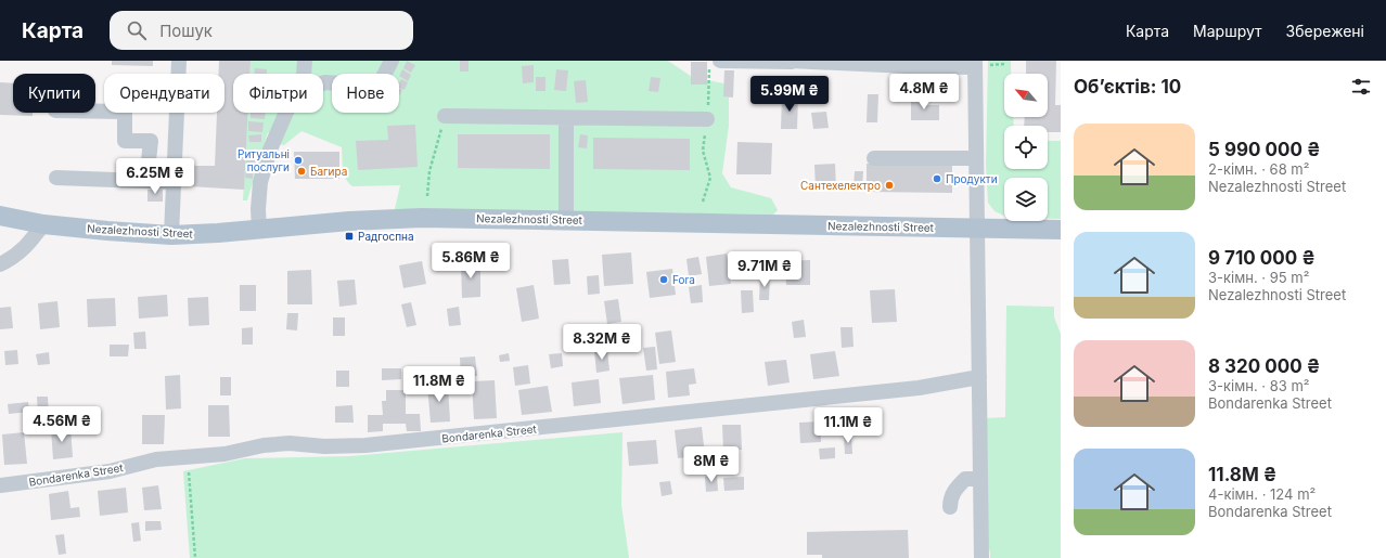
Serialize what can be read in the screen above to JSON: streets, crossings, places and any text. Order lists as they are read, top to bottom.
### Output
{
  "streets": {
    "main road": ["Nezalezhnosti Street"],
    "street": ["Bondarenka Street"]
  },
  "places": {
    "other": [
      "Ритуальні послуги",
      "Багира",
      "Продукти",
      "Сантехелектро",
      "Fora"
    ],
    "transit": ["Радгоспна"]
  },
  "north": "top left",
  "page": {
    "header": "Карта",
    "search": "Пошук",
    "nav": ["Карта", "Маршрут", "Збережені"],
    "heading": "Об’єктів: 10",
    "price": [
      "4.8M ₴",
      "5.99M ₴",
      "6.25M ₴",
      "5.86M ₴",
      "9.71M ₴",
      "8.32M ₴",
      "11.8M ₴",
      "4.56M ₴",
      "11.1M ₴",
      "8M ₴"
    ],
    "chip": [
      "Купити",
      "Орендувати",
      "Фільтри",
      "Нове"
    ],
    "list": [
      {
        "name": "5 990 000 ₴",
        "note": "2-кімн. · 68 m² · Nezalezhnosti Street"
      },
      {
        "name": "9 710 000 ₴",
        "note": "3-кімн. · 95 m² · Nezalezhnosti Street"
      },
      {
        "name": "8 320 000 ₴",
        "note": "3-кімн. · 83 m² · Bondarenka Street"
      },
      {
        "name": "11.8M ₴",
        "note": "4-кімн. · 124 m² · Bondarenka Street"
      }
    ]
  }
}
